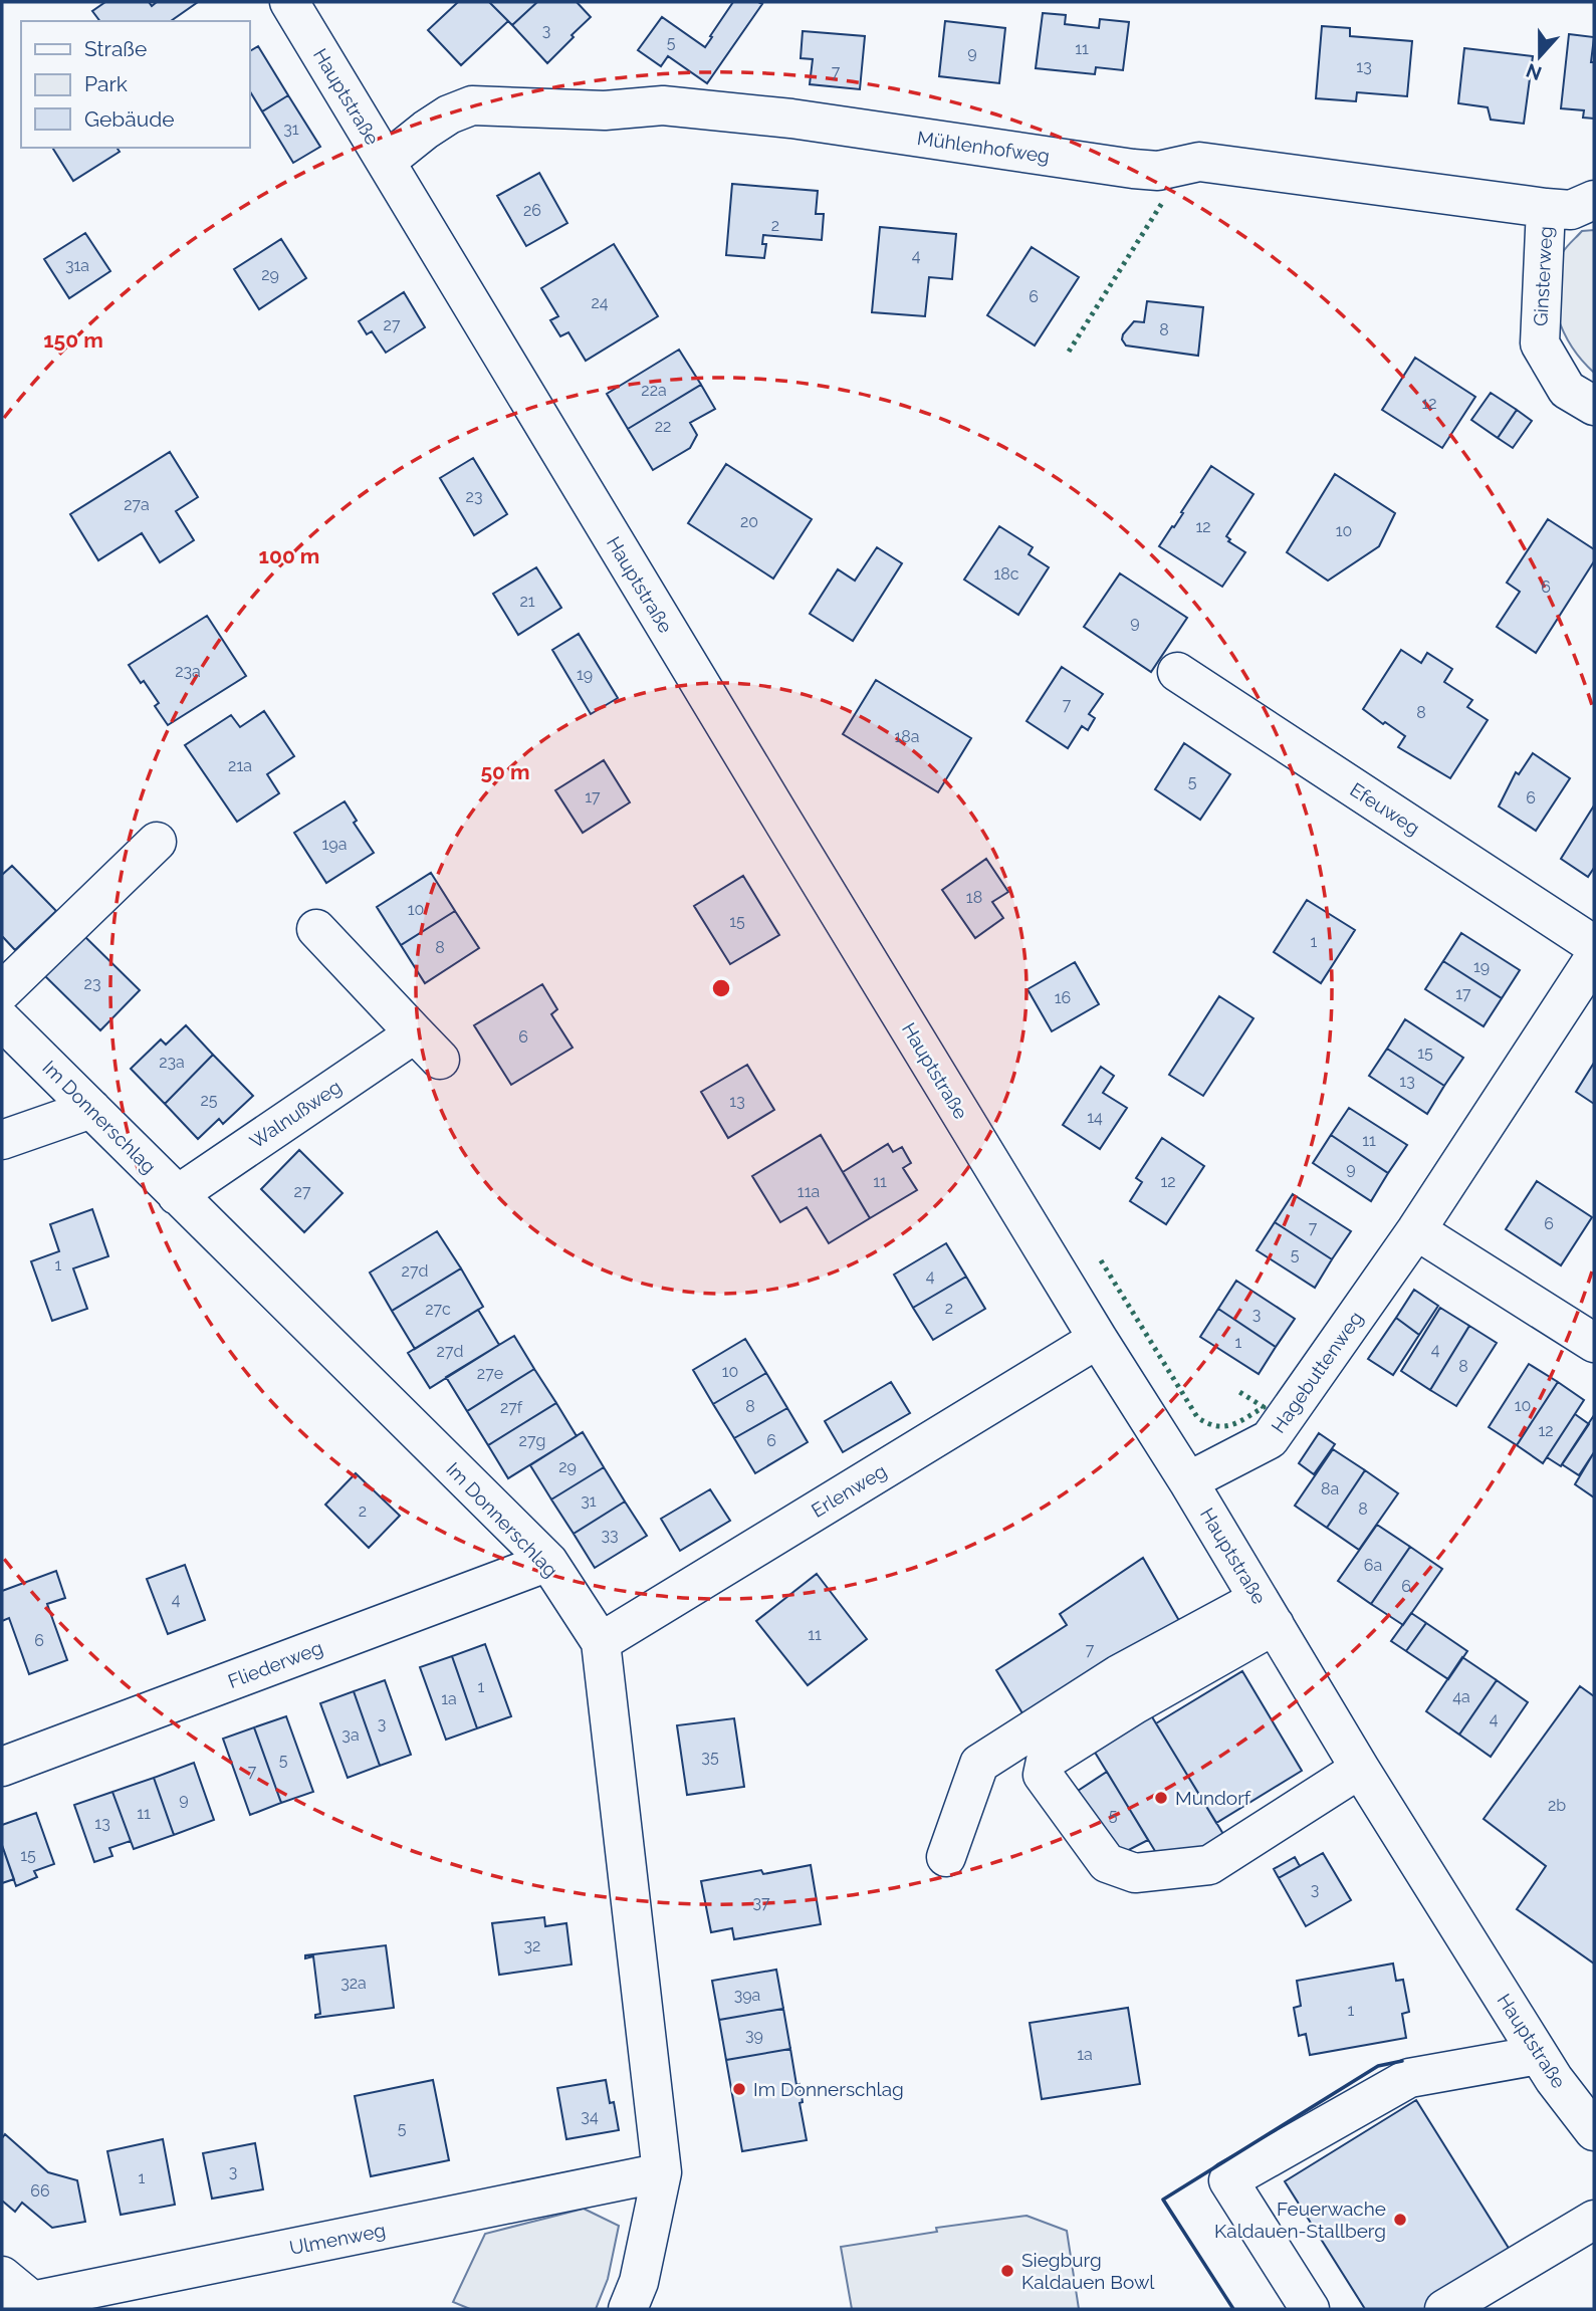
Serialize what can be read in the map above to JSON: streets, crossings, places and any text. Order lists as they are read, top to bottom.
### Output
{
  "streets": {
    "street": [
      "Hauptstraße",
      "Mühlenhofweg",
      "Ginsterweg",
      "Efeuweg",
      "Walnußweg",
      "Im Donnerschlag",
      "Hagebuttenweg",
      "Erlenweg",
      "Fliederweg",
      "Ulmenweg"
    ]
  },
  "crossings": [
    ["Hauptstraße", "Mühlenhofweg"],
    ["Hauptstraße", "Hagebuttenweg"],
    ["Hauptstraße", "Erlenweg"],
    ["Mühlenhofweg", "Ginsterweg"],
    ["Walnußweg", "Im Donnerschlag"],
    ["Im Donnerschlag", "Erlenweg"],
    ["Im Donnerschlag", "Fliederweg"],
    ["Im Donnerschlag", "Ulmenweg"]
  ],
  "places": [
    "Mundorf",
    "Im Donnerschlag",
    "Feuerwache Kaldauen-Stallberg",
    "Siegburg Kaldauen Bowl"
  ],
  "house_numbers": [
    "3",
    "5",
    "11",
    "9",
    "13",
    "7",
    "31",
    "26",
    "2",
    "4",
    "31a",
    "29",
    "6",
    "24",
    "27",
    "8",
    "22a",
    "12",
    "22",
    "23",
    "27a",
    "20",
    "12",
    "10",
    "18c",
    "6",
    "21",
    "9",
    "23a",
    "19",
    "7",
    "8",
    "18a",
    "21a",
    "5",
    "17",
    "6",
    "19a",
    "18",
    "10",
    "15",
    "1",
    "8",
    "19",
    "23",
    "17",
    "16",
    "6",
    "15",
    "23a",
    "13",
    "25",
    "13",
    "14",
    "11",
    "9",
    "11",
    "12",
    "27",
    "11a",
    "6",
    "7",
    "5",
    "1",
    "27d",
    "4",
    "2",
    "27c",
    "3",
    "1",
    "4",
    "27d",
    "8",
    "10",
    "27e",
    "10",
    "8",
    "27f",
    "12",
    "27g",
    "6",
    "29",
    "8a",
    "31",
    "8",
    "2",
    "33",
    "6a",
    "6",
    "4",
    "11",
    "6",
    "7",
    "1",
    "4a",
    "1a",
    "4",
    "3",
    "3a",
    "35",
    "5",
    "7",
    "9",
    "2b",
    "11",
    "5",
    "13",
    "15",
    "3",
    "37",
    "32",
    "32a",
    "39a",
    "1",
    "39",
    "1a",
    "34",
    "5",
    "3",
    "1",
    "66"
  ],
  "legend": ["Straße", "Park", "Gebäude"],
  "north": "bottom",
  "rings": ["150 m", "100 m", "50 m"]
}
